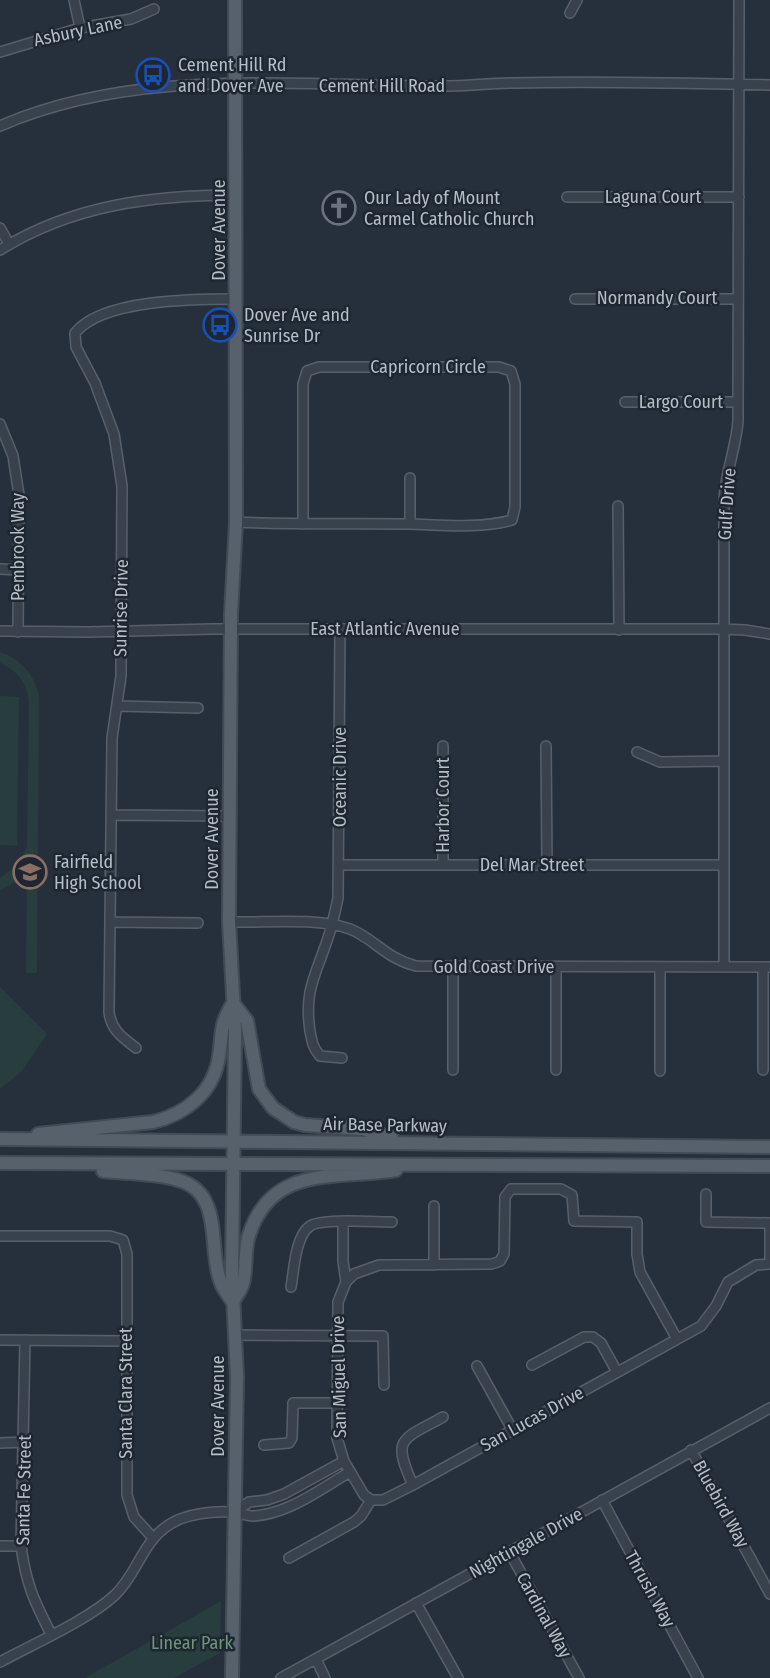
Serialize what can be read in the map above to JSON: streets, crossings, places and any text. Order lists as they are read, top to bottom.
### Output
{
  "streets": {
    "main road": ["Dover Avenue", "Air Base Parkway"],
    "street": [
      "Asbury Lane",
      "Cement Hill Road",
      "Laguna Court",
      "Normandy Court",
      "Capricorn Circle",
      "Largo Court",
      "Gulf Drive",
      "Pembrook Way",
      "Sunrise Drive",
      "East Atlantic Avenue",
      "Oceanic Drive",
      "Harbor Court",
      "Del Mar Street",
      "Gold Coast Drive",
      "San Miguel Drive",
      "Santa Clara Street",
      "San Lucas Drive",
      "Santa Fe Street",
      "Bluebird Way",
      "Nightingale Drive",
      "Thrush Way",
      "Cardinal Way"
    ]
  },
  "crossings": [
    ["Cement Hill Road", "Dover Avenue"],
    ["Cement Hill Road", "Gulf Drive"],
    ["Laguna Court", "Gulf Drive"],
    ["Dover Avenue", "Capricorn Circle"],
    ["Dover Avenue", "Sunrise Drive"],
    ["Dover Avenue", "East Atlantic Avenue"],
    ["Dover Avenue", "Gold Coast Drive"],
    ["Dover Avenue", "Air Base Parkway"],
    ["Normandy Court", "Gulf Drive"],
    ["Largo Court", "Gulf Drive"],
    ["Gulf Drive", "East Atlantic Avenue"],
    ["Gulf Drive", "Del Mar Street"],
    ["Gulf Drive", "Gold Coast Drive"],
    ["Pembrook Way", "East Atlantic Avenue"],
    ["Sunrise Drive", "East Atlantic Avenue"],
    ["East Atlantic Avenue", "Oceanic Drive"],
    ["Oceanic Drive", "Del Mar Street"],
    ["Oceanic Drive", "Gold Coast Drive"],
    ["Harbor Court", "Del Mar Street"],
    ["Bluebird Way", "Nightingale Drive"],
    ["Nightingale Drive", "Thrush Way"],
    ["Nightingale Drive", "Cardinal Way"]
  ],
  "parks": ["Linear Park"],
  "places": {
    "bus stop": ["Cement Hill Rd and Dover Ave", "Dover Ave and Sunrise Dr"],
    "church": ["Our Lady of Mount Carmel Catholic Church"],
    "school or university": ["Fairfield High School"]
  }
}
